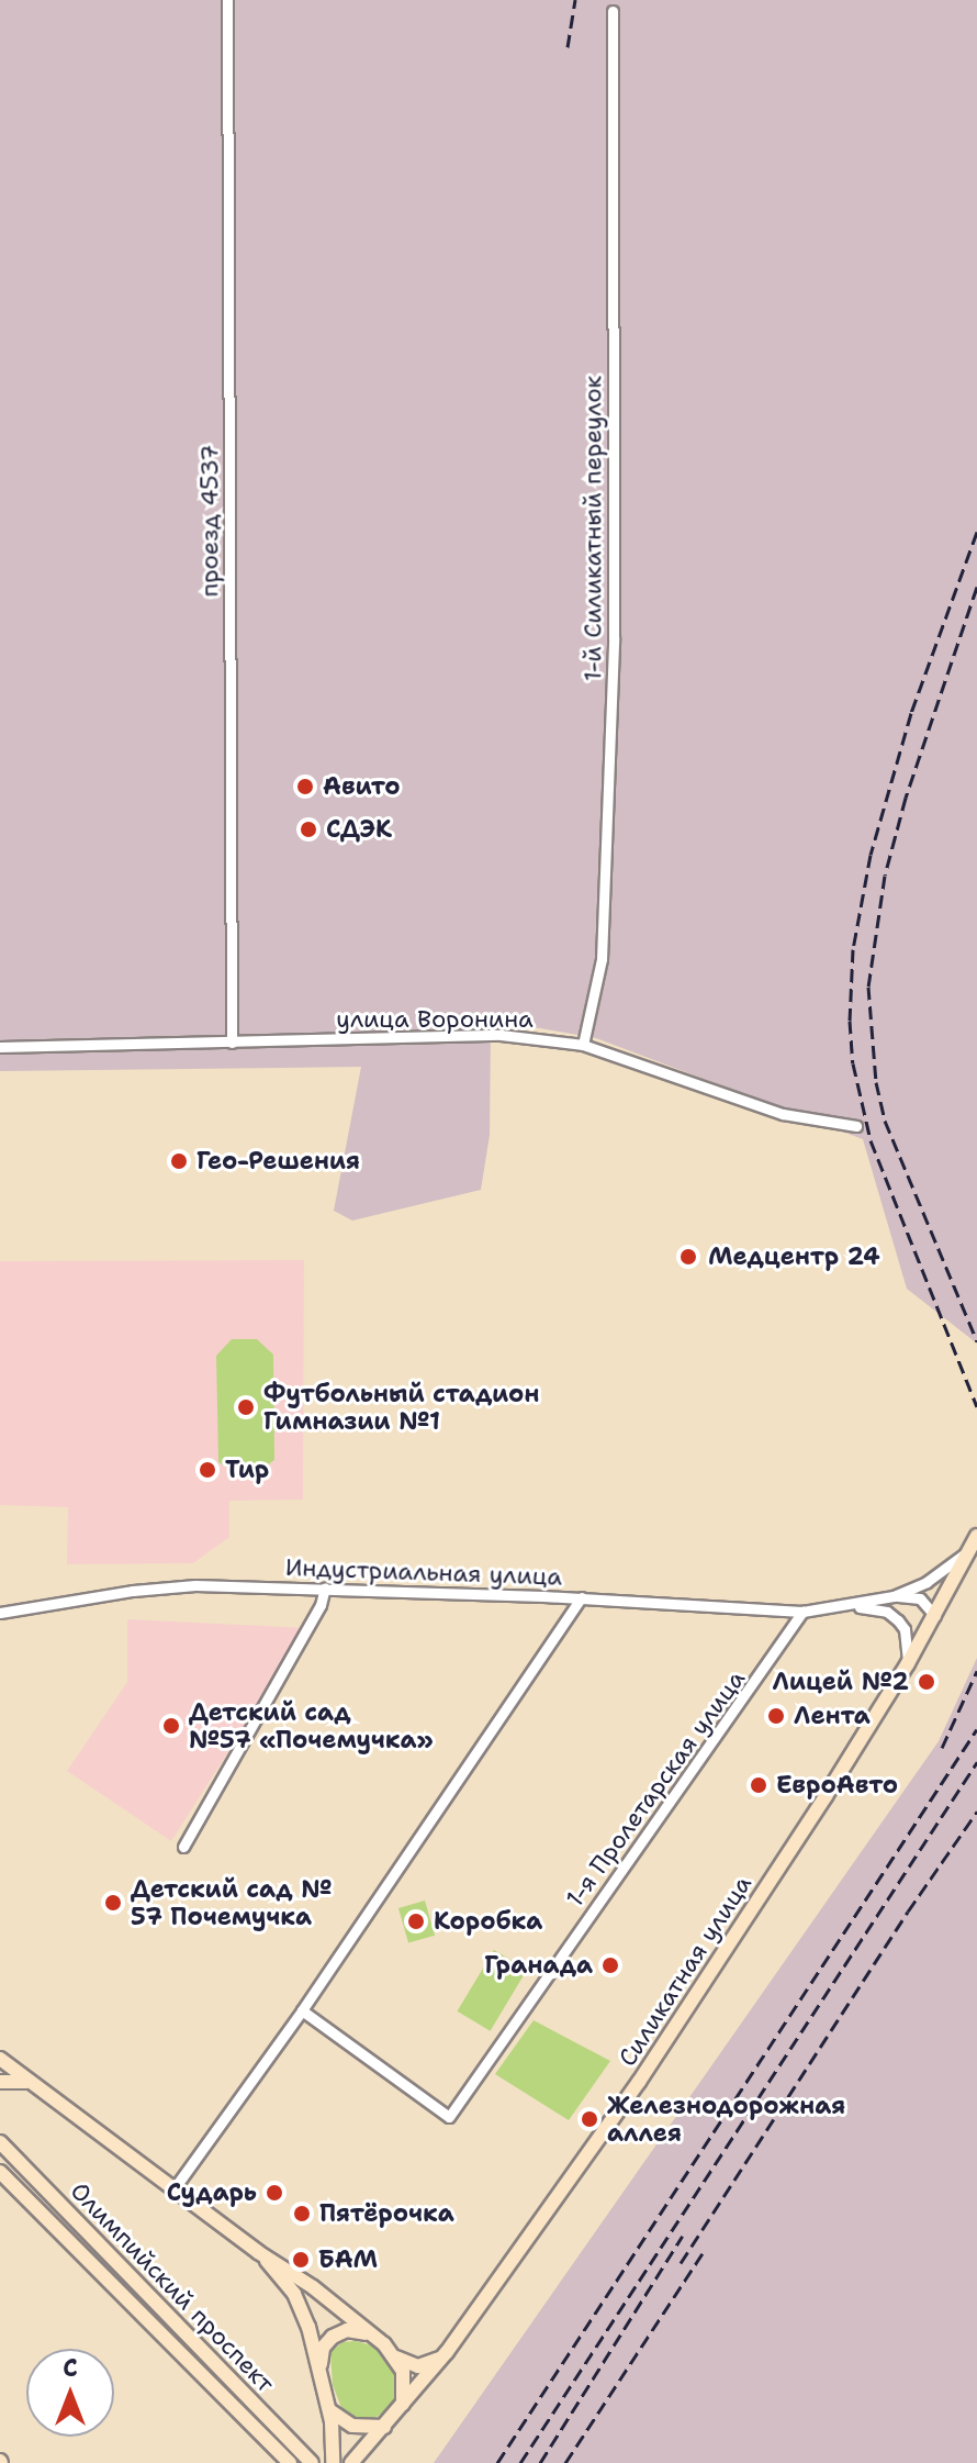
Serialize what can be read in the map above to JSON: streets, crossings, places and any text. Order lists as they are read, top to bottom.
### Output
{
  "streets": {
    "main road": ["Силикатная улица", "Олимпийский проспект"],
    "street": [
      "проезд 4537",
      "1-й Силикатный переулок",
      "улица Воронина",
      "Индустриальная улица",
      "1-я Пролетарская улица"
    ]
  },
  "crossings": [
    ["проезд 4537", "улица Воронина"],
    ["1-й Силикатный переулок", "улица Воронина"],
    ["Индустриальная улица", "1-я Пролетарская улица"],
    ["Индустриальная улица", "Силикатная улица"]
  ],
  "places": [
    "Авито",
    "СДЭК",
    "Гео-Решения",
    "Медцентр 24",
    "Футбольный стадион Гимназии №1",
    "Тир",
    "Лицей №2",
    "Лента",
    "Детский сад №57 «Почемучка»",
    "ЕвроАвто",
    "Детский сад № 57 Почемучка",
    "Коробка",
    "Гранада",
    "Железнодорожная аллея",
    "Сударь",
    "Пятёрочка",
    "БАМ"
  ],
  "north": "top"
}
